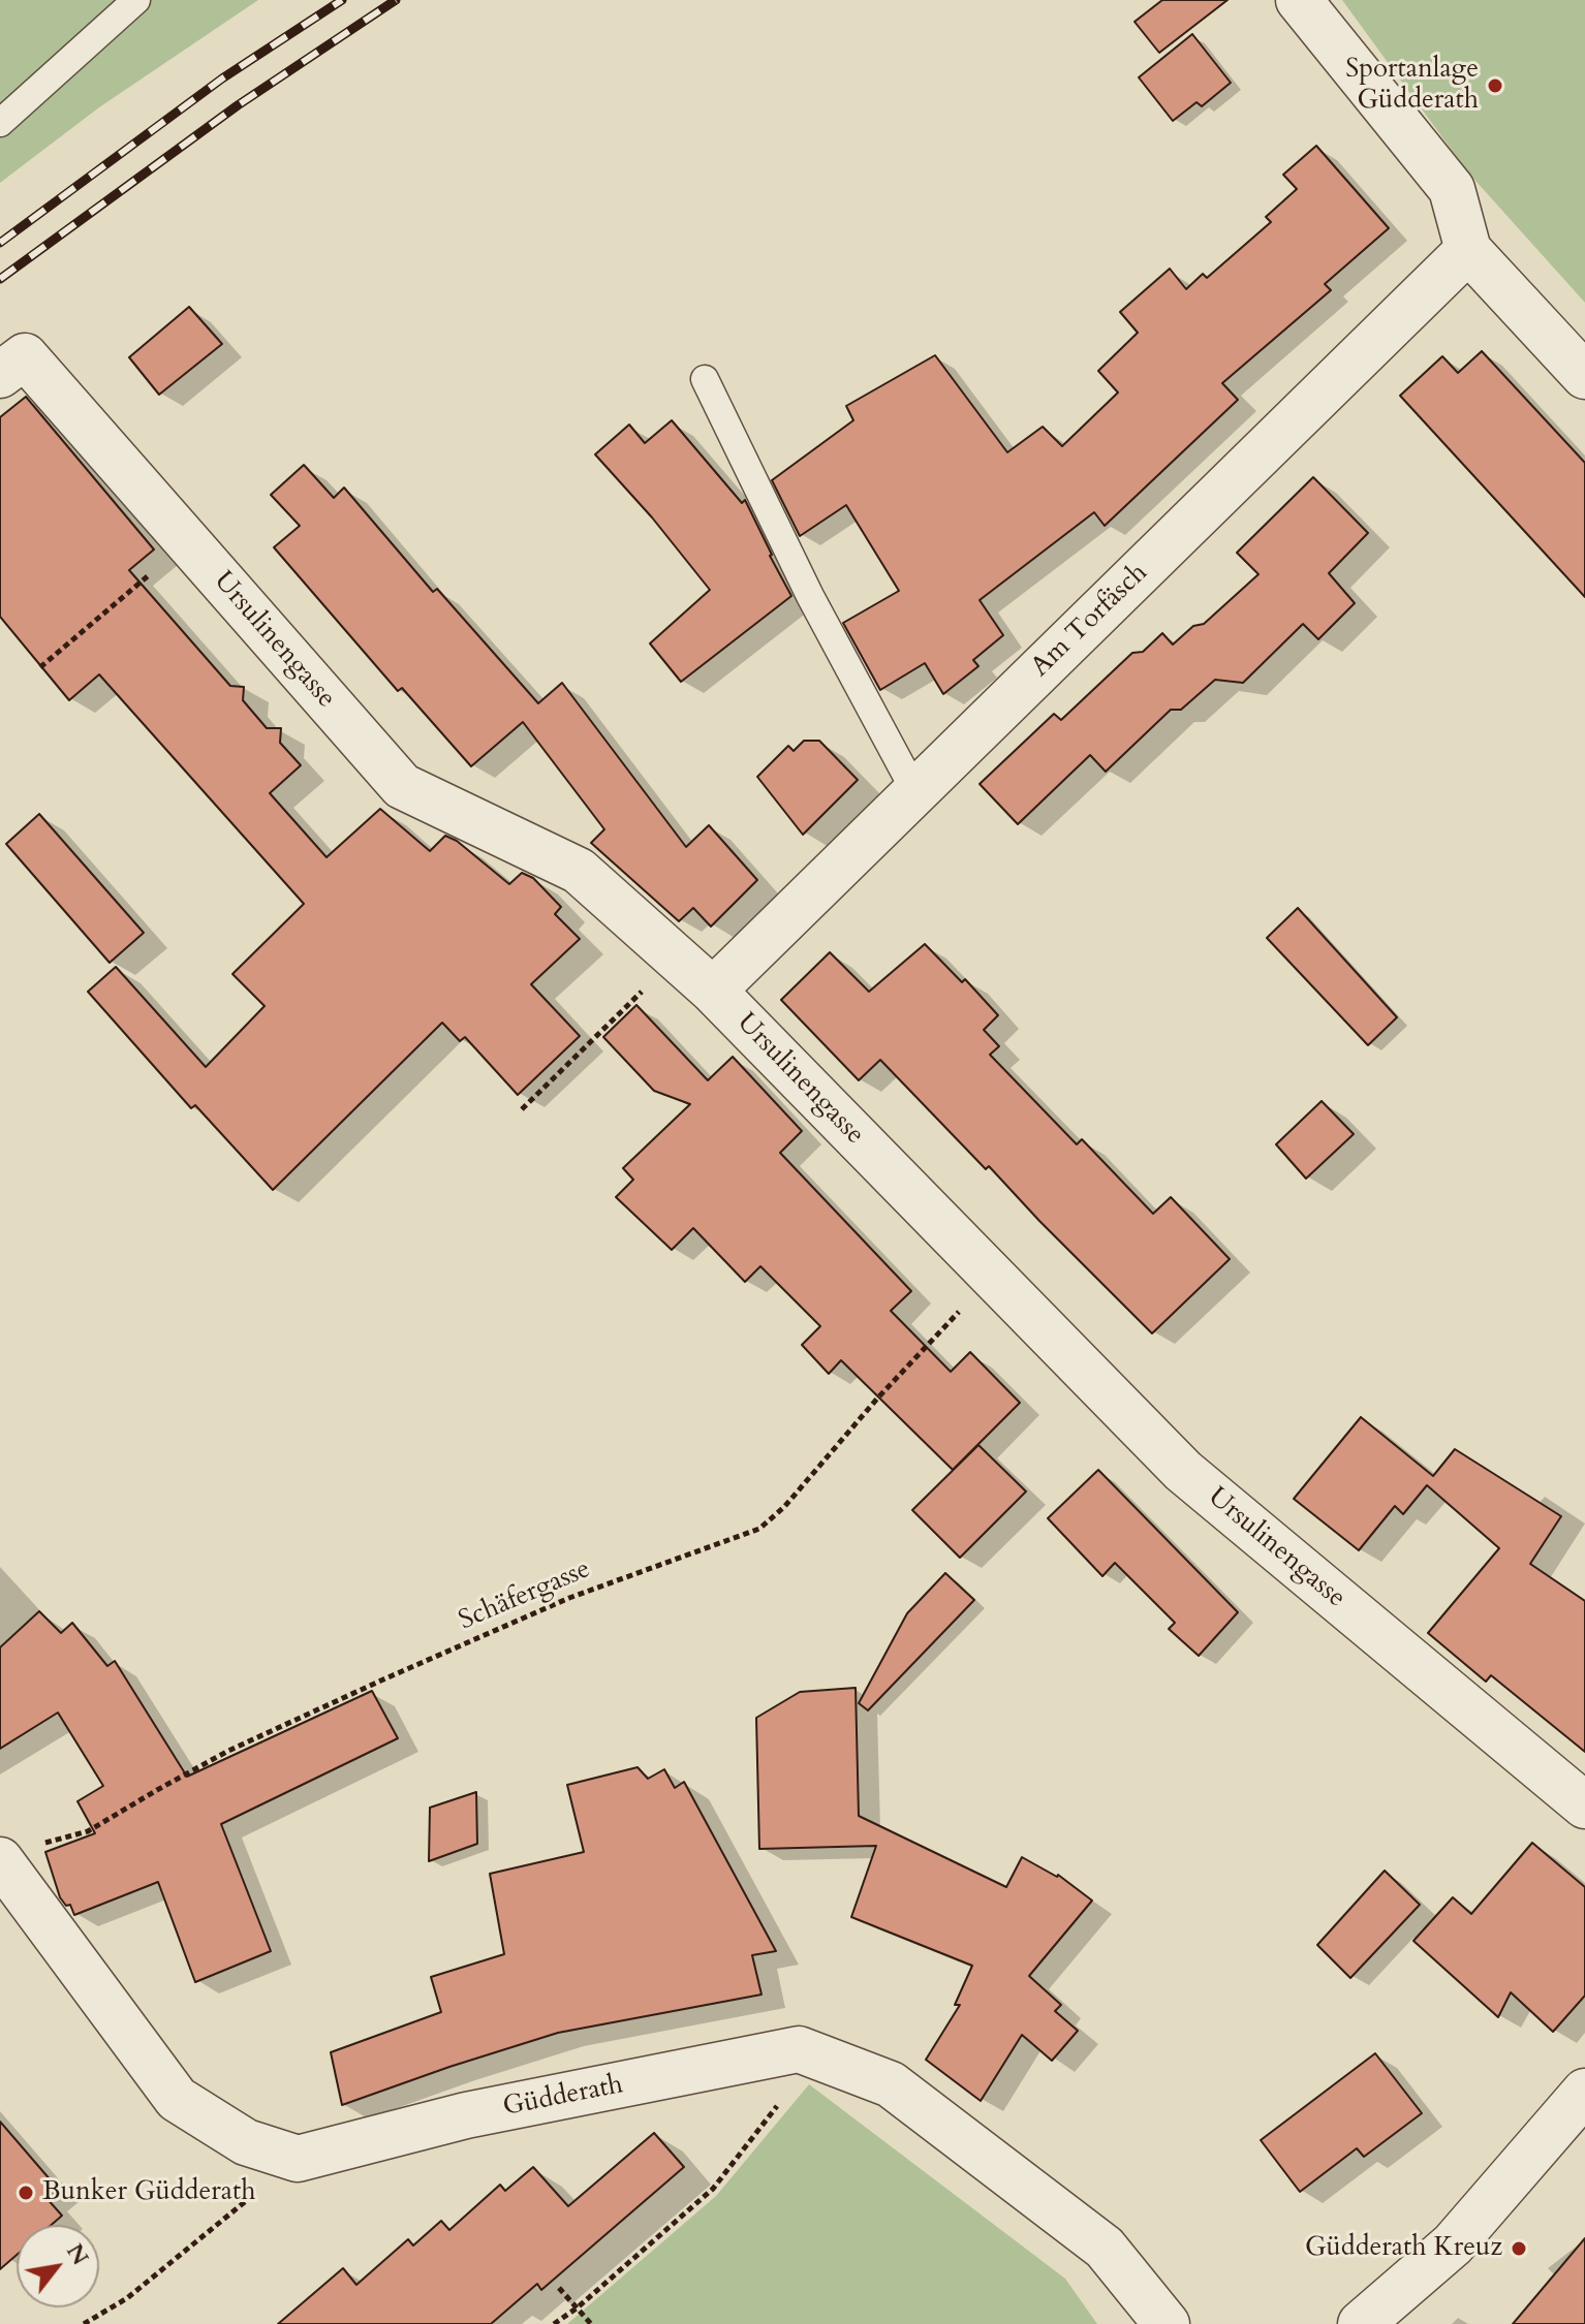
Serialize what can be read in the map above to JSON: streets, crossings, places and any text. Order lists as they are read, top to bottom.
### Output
{
  "streets": {
    "street": ["Am Torfäsch", "Ursulinengasse", "Güdderath"],
    "path": ["Schäfergasse"]
  },
  "crossings": [
    ["Am Torfäsch", "Ursulinengasse"],
    ["Ursulinengasse", "Schäfergasse"]
  ],
  "places": ["Sportanlage Güdderath", "Bunker Güdderath", "Güdderath Kreuz"],
  "north": "top right"
}
